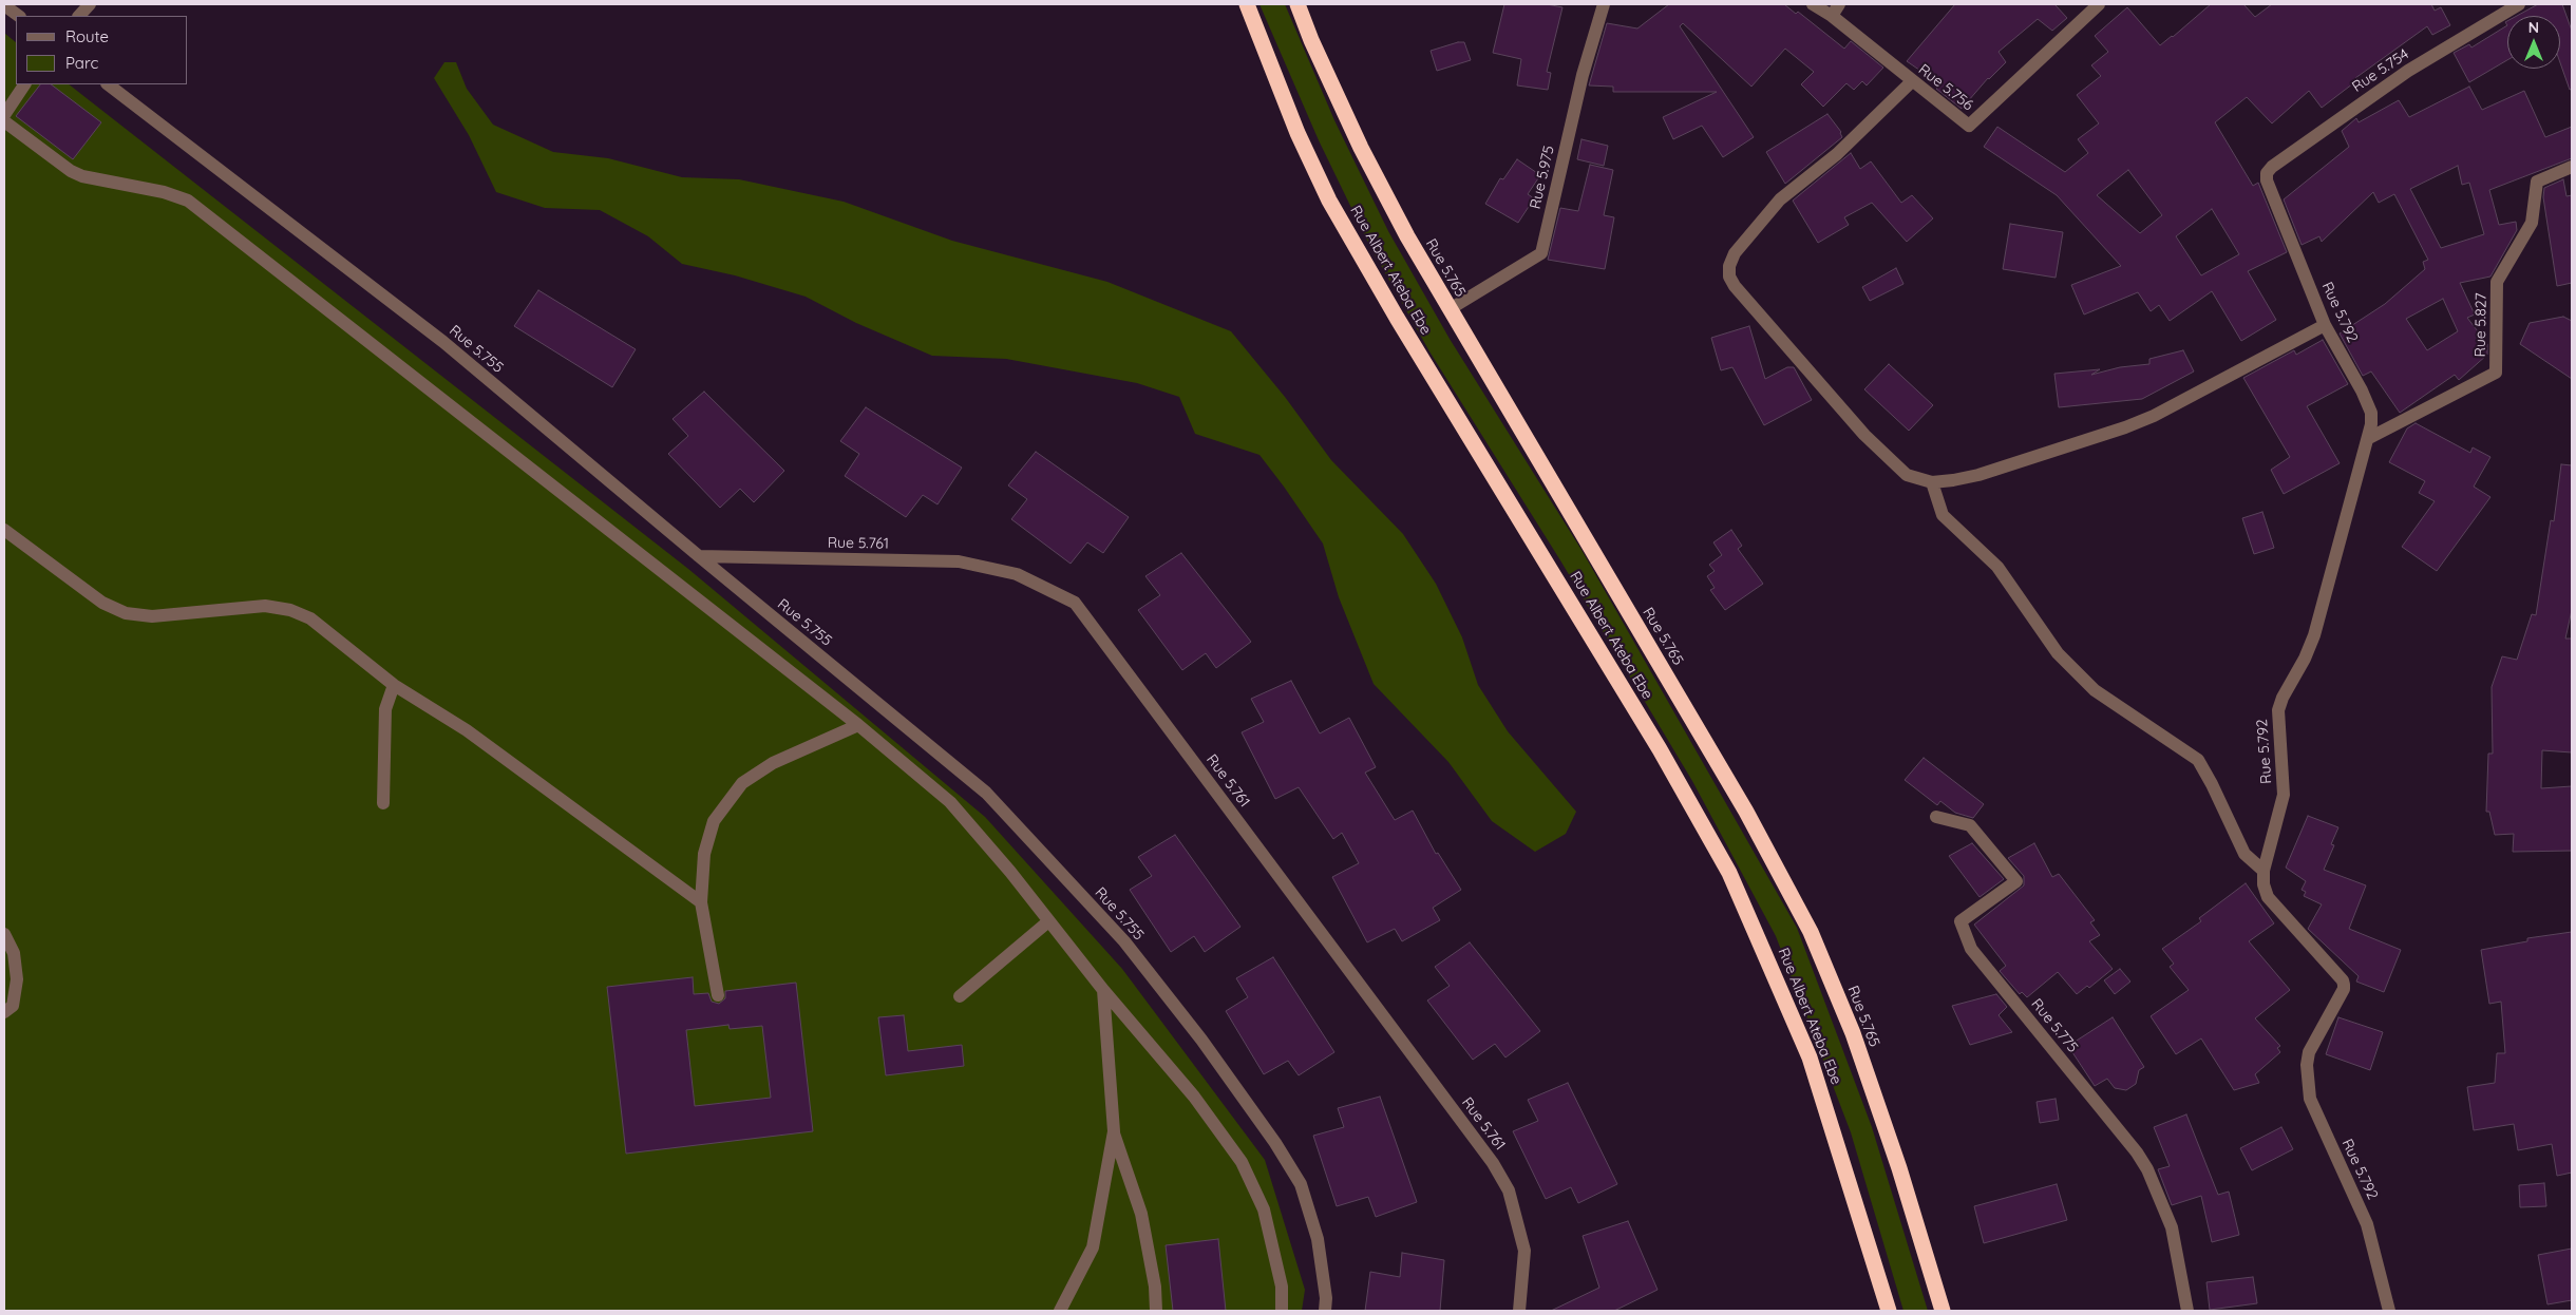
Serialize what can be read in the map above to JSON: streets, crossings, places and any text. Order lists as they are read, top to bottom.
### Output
{
  "streets": {
    "highway": ["Rue 5.765", "Rue Albert Ateba Ebe"],
    "street": [
      "Rue 5.754",
      "Rue 5.756",
      "Rue 5.975",
      "Rue 5.792",
      "Rue 5.827",
      "Rue 5.755",
      "Rue 5.761",
      "Rue 5.775"
    ]
  },
  "crossings": [
    ["Rue 5.754", "Rue 5.792"],
    ["Rue 5.975", "Rue 5.765"],
    ["Rue 5.792", "Rue 5.827"],
    ["Rue 5.755", "Rue 5.761"]
  ],
  "legend": ["Route", "Parc"],
  "north": "top"
}
